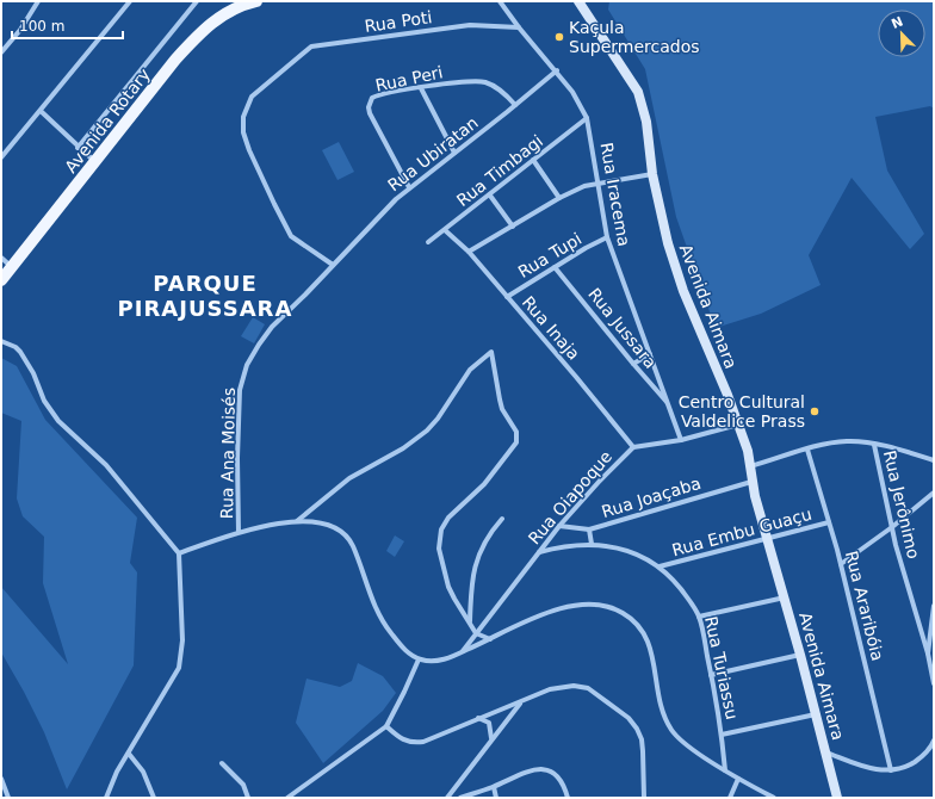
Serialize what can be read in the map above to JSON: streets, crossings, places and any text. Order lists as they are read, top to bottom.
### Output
{
  "streets": {
    "main road": ["Avenida Rotary", "Avenida Aimara"],
    "street": [
      "Rua Poti",
      "Rua Peri",
      "Rua Ubiratan",
      "Rua Timbagi",
      "Rua Iracema",
      "Rua Tupi",
      "Rua Inaja",
      "Rua Jussara",
      "Rua Ana Moisés",
      "Rua Oiapoque",
      "Rua Joaçaba",
      "Rua Jerônimo",
      "Rua Embu Guaçu",
      "Rua Araribóia",
      "Rua Turiassu"
    ]
  },
  "crossings": [
    ["Rua Poti", "Rua Ubiratan"],
    ["Rua Poti", "Rua Iracema"],
    ["Rua Poti", "Rua Ana Moisés"],
    ["Rua Peri", "Rua Ubiratan"],
    ["Rua Ubiratan", "Rua Iracema"],
    ["Rua Ubiratan", "Rua Ana Moisés"],
    ["Rua Timbagi", "Rua Iracema"],
    ["Rua Timbagi", "Rua Inaja"],
    ["Rua Iracema", "Rua Tupi"],
    ["Rua Iracema", "Rua Jussara"],
    ["Rua Iracema", "Rua Oiapoque"],
    ["Rua Tupi", "Rua Inaja"],
    ["Rua Tupi", "Rua Jussara"],
    ["Avenida Aimara", "Rua Oiapoque"],
    ["Avenida Aimara", "Rua Joaçaba"],
    ["Avenida Aimara", "Rua Embu Guaçu"],
    ["Rua Inaja", "Rua Oiapoque"],
    ["Rua Oiapoque", "Rua Joaçaba"],
    ["Rua Oiapoque", "Rua Turiassu"],
    ["Rua Embu Guaçu", "Rua Araribóia"],
    ["Rua Embu Guaçu", "Rua Turiassu"]
  ],
  "districts": ["PARQUE PIRAJUSSARA"],
  "places": ["Kaçula Supermercados", "Centro Cultural Valdelice Prass"],
  "scale_bar": "100 m",
  "north": "top left"
}
